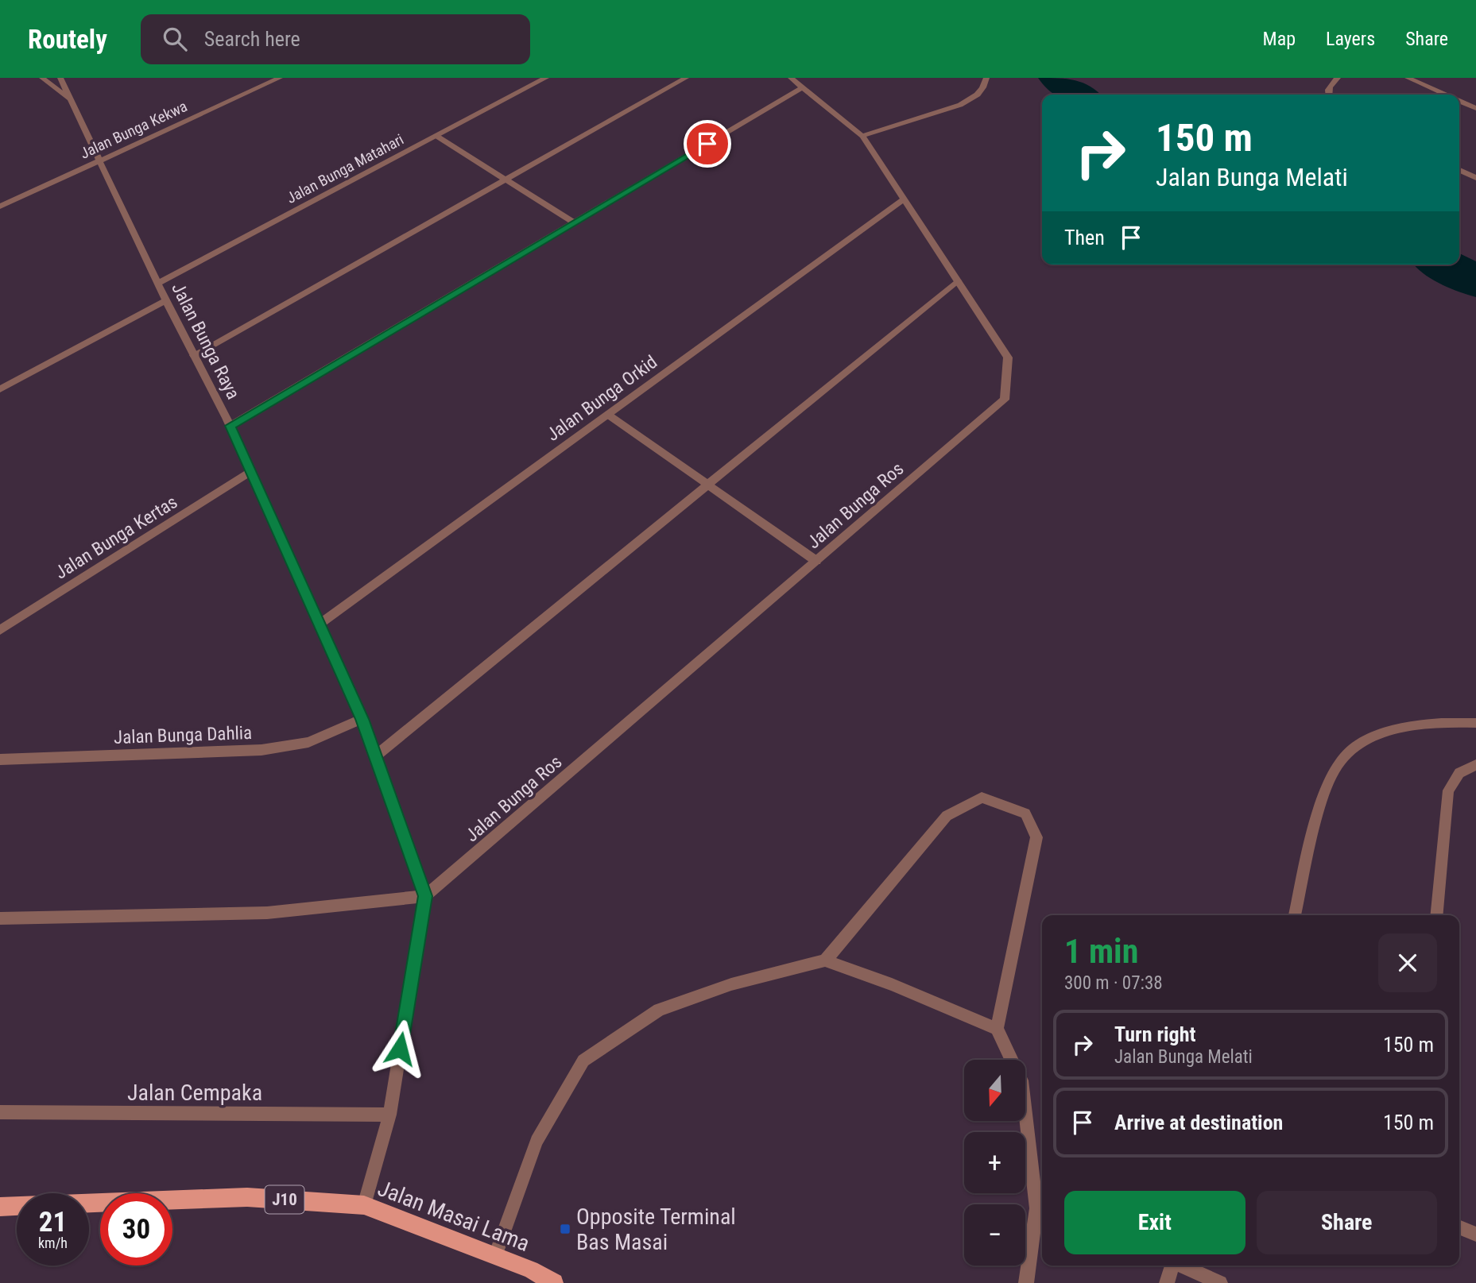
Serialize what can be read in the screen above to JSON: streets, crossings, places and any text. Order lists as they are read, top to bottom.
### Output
{
  "streets": {
    "main road": ["J10", "Jalan Masai Lama"],
    "street": [
      "Jalan Bunga Kekwa",
      "Jalan Bunga Matahari",
      "Jalan Bunga Raya",
      "Jalan Bunga Orkid",
      "Jalan Bunga Ros",
      "Jalan Bunga Kertas",
      "Jalan Bunga Dahlia",
      "Jalan Cempaka"
    ]
  },
  "crossings": [
    ["Jalan Bunga Kekwa", "Jalan Bunga Raya"],
    ["Jalan Bunga Matahari", "Jalan Bunga Raya"],
    ["Jalan Bunga Raya", "Jalan Bunga Orkid"],
    ["Jalan Bunga Raya", "Jalan Bunga Ros"],
    ["Jalan Bunga Raya", "Jalan Bunga Kertas"],
    ["Jalan Bunga Raya", "Jalan Bunga Dahlia"],
    ["Jalan Bunga Raya", "Jalan Cempaka"],
    ["Jalan Bunga Raya", "Jalan Masai Lama"],
    ["Jalan Bunga Orkid", "Jalan Bunga Ros"]
  ],
  "places": {
    "transit": ["Opposite Terminal Bas Masai"]
  },
  "north": "bottom",
  "page": {
    "header": "Routely",
    "search": "Search here",
    "nav": ["Map", "Layers", "Share"],
    "turn": ["150 m", "Jalan Bunga Melati"],
    "then": "Then",
    "heading": ["1 min", "300 m · 07:38"],
    "list": [
      {
        "name": "Turn right",
        "note": "Jalan Bunga Melati",
        "value": "150 m"
      },
      {
        "name": "Arrive at destination",
        "value": "150 m"
      }
    ],
    "map_buttons": ["+", "−"],
    "buttons": ["Exit", "Share"],
    "speed": "21 km/h",
    "limit": "30"
  }
}
